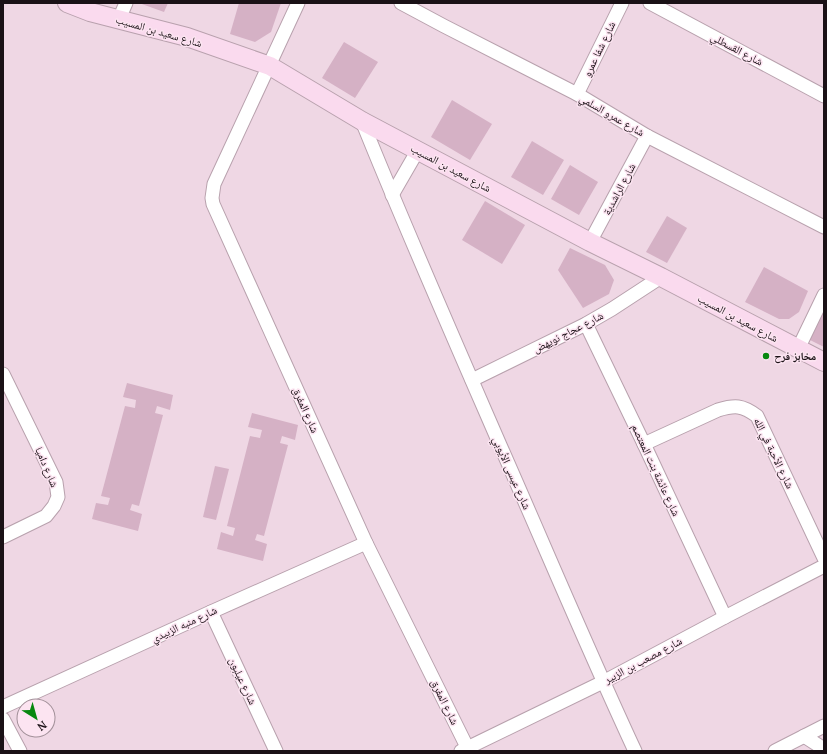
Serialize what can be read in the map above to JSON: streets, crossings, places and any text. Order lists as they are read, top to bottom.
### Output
{
  "streets": {
    "street": [
      "شارع سعيد بن المسيب",
      "شارع شفا عمرو",
      "شارع القسطلي",
      "شارع عمرو السلمي",
      "شارع الراشدية",
      "شارع عجاج نويهض",
      "شارع المفرق",
      "شارع الأحبة في الله",
      "شارع داميا",
      "شارع عائشة بنت المعتصم",
      "شارع عيسى الأيوبي",
      "شارع منبه الزبيدي",
      "شارع مصعب بن الزبير",
      "شارع عيلبون"
    ]
  },
  "crossings": [
    ["شارع سعيد بن المسيب", "شارع الراشدية"],
    ["شارع سعيد بن المسيب", "شارع عجاج نويهض"],
    ["شارع سعيد بن المسيب", "شارع المفرق"],
    ["شارع سعيد بن المسيب", "شارع عيسى الأيوبي"],
    ["شارع شفا عمرو", "شارع عمرو السلمي"],
    ["شارع عمرو السلمي", "شارع الراشدية"],
    ["شارع عجاج نويهض", "شارع عائشة بنت المعتصم"],
    ["شارع عجاج نويهض", "شارع عيسى الأيوبي"],
    ["شارع المفرق", "شارع منبه الزبيدي"],
    ["شارع المفرق", "شارع مصعب بن الزبير"],
    ["شارع الأحبة في الله", "شارع عائشة بنت المعتصم"],
    ["شارع عائشة بنت المعتصم", "شارع مصعب بن الزبير"],
    ["شارع عيسى الأيوبي", "شارع مصعب بن الزبير"],
    ["شارع منبه الزبيدي", "شارع عيلبون"]
  ],
  "places": ["مخابز فرح"],
  "north": "bottom right"
}
